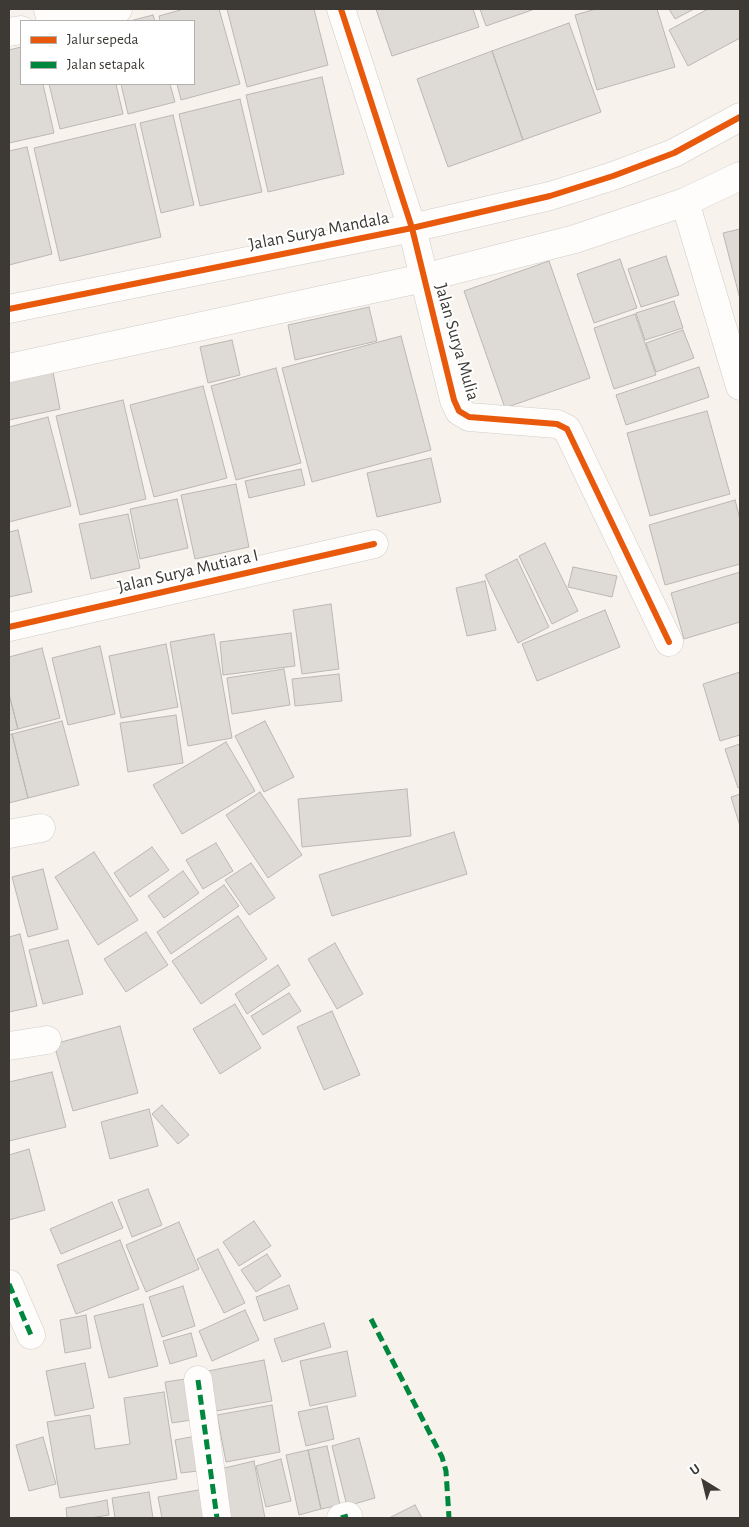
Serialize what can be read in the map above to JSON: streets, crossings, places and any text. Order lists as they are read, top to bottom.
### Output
{
  "streets": {
    "street": ["Jalan Surya Mandala", "Jalan Surya Mulia", "Jalan Surya Mutiara I"]
  },
  "crossings": [
    ["Jalan Surya Mandala", "Jalan Surya Mulia"]
  ],
  "legend": ["Jalur sepeda", "Jalan setapak"],
  "north": "top left"
}
